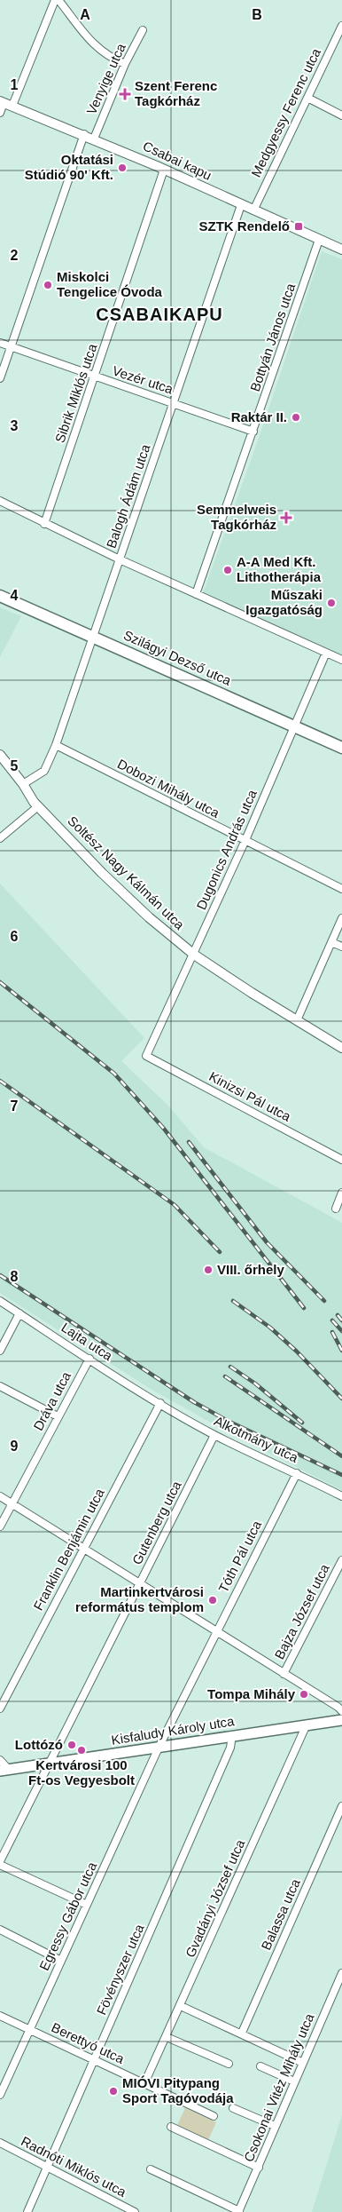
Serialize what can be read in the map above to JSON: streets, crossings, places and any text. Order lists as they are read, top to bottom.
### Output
{
  "streets": {
    "main road": ["Szilágyi Dezső utca", "Kisfaludy Károly utca"],
    "street": [
      "Venyige utca",
      "Medgyessy Ferenc utca",
      "Csabai kapu",
      "Bottyán János utca",
      "Vezér utca",
      "Sibrik Miklós utca",
      "Balogh Ádám utca",
      "Dobozi Mihály utca",
      "Dugonics András utca",
      "Soltész Nagy Kálmán utca",
      "Kinizsi Pál utca",
      "Lajta utca",
      "Dráva utca",
      "Alkotmány utca",
      "Gutenberg utca",
      "Franklin Benjámin utca",
      "Tóth Pál utca",
      "Bajza József utca",
      "Gvadányi József utca",
      "Balassa utca",
      "Egressy Gábor utca",
      "Fövényszer utca",
      "Berettyó utca",
      "Csokonai Vitéz Mihály utca",
      "Radnóti Miklós utca"
    ]
  },
  "crossings": [
    ["Venyige utca", "Csabai kapu"],
    ["Medgyessy Ferenc utca", "Csabai kapu"],
    ["Csabai kapu", "Bottyán János utca"],
    ["Csabai kapu", "Sibrik Miklós utca"],
    ["Csabai kapu", "Balogh Ádám utca"],
    ["Bottyán János utca", "Vezér utca"],
    ["Vezér utca", "Sibrik Miklós utca"],
    ["Vezér utca", "Balogh Ádám utca"],
    ["Balogh Ádám utca", "Szilágyi Dezső utca"],
    ["Balogh Ádám utca", "Dobozi Mihály utca"],
    ["Balogh Ádám utca", "Soltész Nagy Kálmán utca"],
    ["Szilágyi Dezső utca", "Dugonics András utca"],
    ["Dobozi Mihály utca", "Dugonics András utca"],
    ["Dugonics András utca", "Soltész Nagy Kálmán utca"],
    ["Dugonics András utca", "Kinizsi Pál utca"],
    ["Lajta utca", "Dráva utca"],
    ["Lajta utca", "Alkotmány utca"],
    ["Lajta utca", "Franklin Benjámin utca"],
    ["Alkotmány utca", "Gutenberg utca"],
    ["Alkotmány utca", "Franklin Benjámin utca"],
    ["Alkotmány utca", "Tóth Pál utca"],
    ["Gutenberg utca", "Kisfaludy Károly utca"],
    ["Tóth Pál utca", "Kisfaludy Károly utca"],
    ["Tóth Pál utca", "Egressy Gábor utca"],
    ["Kisfaludy Károly utca", "Gvadányi József utca"],
    ["Kisfaludy Károly utca", "Egressy Gábor utca"],
    ["Kisfaludy Károly utca", "Fövényszer utca"],
    ["Gvadányi József utca", "Berettyó utca"],
    ["Egressy Gábor utca", "Berettyó utca"],
    ["Fövényszer utca", "Berettyó utca"],
    ["Fövényszer utca", "Radnóti Miklós utca"]
  ],
  "districts": ["CSABAIKAPU"],
  "places": {
    "health": ["Szent Ferenc Tagkórház", "Semmelweis Tagkórház"],
    "other": [
      "Oktatási Stúdió 90' Kft.",
      "Miskolci Tengelice Óvoda",
      "Raktár II.",
      "A-A Med Kft. Lithotherápia",
      "Műszaki Igazgatóság",
      "VIII. őrhely",
      "Martinkertvárosi református templom",
      "Tompa Mihály",
      "Lottózó",
      "Kertvárosi 100 Ft-os Vegyesbolt",
      "MIÓVI Pitypang Sport Tagóvodája"
    ],
    "transit": ["SZTK Rendelő"]
  },
  "grid": {
    "columns": ["A", "B"],
    "rows": [
      "1",
      "2",
      "3",
      "4",
      "5",
      "6",
      "7",
      "8",
      "9"
    ]
  }
}
